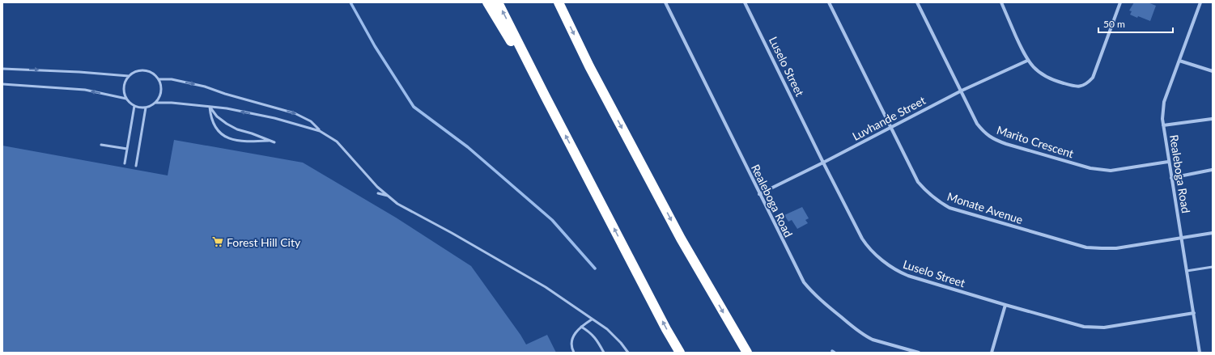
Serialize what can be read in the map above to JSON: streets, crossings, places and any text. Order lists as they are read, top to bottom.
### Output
{
  "streets": {
    "street": [
      "Luselo Street",
      "Luvhande Street",
      "Marito Crescent",
      "Realeboga Road",
      "Monate Avenue"
    ]
  },
  "crossings": [
    ["Luselo Street", "Luvhande Street"],
    ["Luselo Street", "Realeboga Road"],
    ["Luvhande Street", "Marito Crescent"],
    ["Luvhande Street", "Realeboga Road"],
    ["Luvhande Street", "Monate Avenue"],
    ["Marito Crescent", "Realeboga Road"],
    ["Realeboga Road", "Monate Avenue"]
  ],
  "places": {
    "supermarket": ["Forest Hill City"]
  },
  "scale_bar": "50 m"
}
